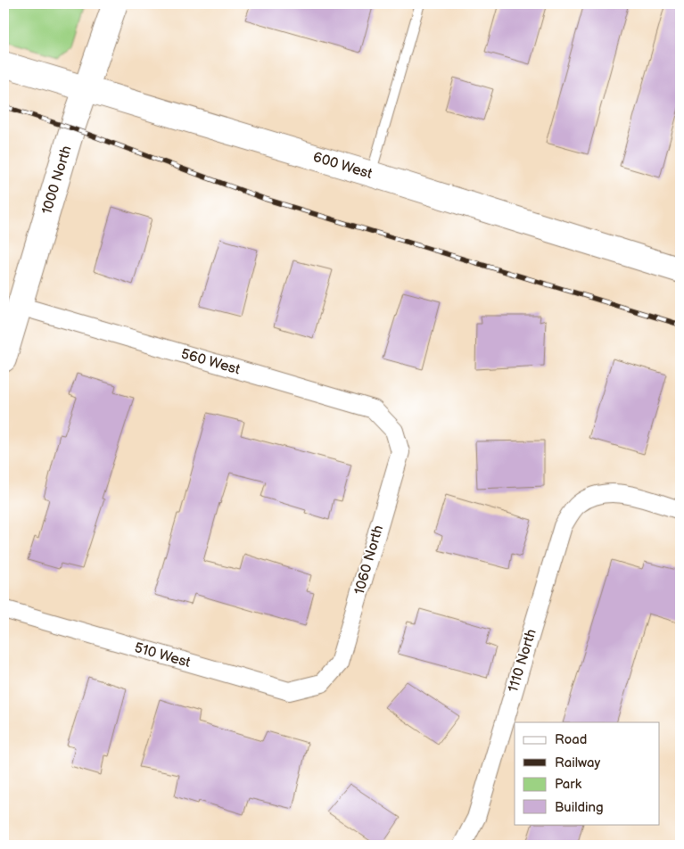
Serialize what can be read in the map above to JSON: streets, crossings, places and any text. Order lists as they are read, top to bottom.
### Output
{
  "streets": {
    "main road": ["600 West", "1000 North"],
    "street": [
      "560 West",
      "1060 North",
      "510 West",
      "1110 North"
    ]
  },
  "crossings": [
    ["600 West", "1000 North"],
    ["1000 North", "560 West"],
    ["560 West", "1060 North"],
    ["1060 North", "510 West"]
  ],
  "legend": [
    "Road",
    "Railway",
    "Park",
    "Building"
  ]
}
